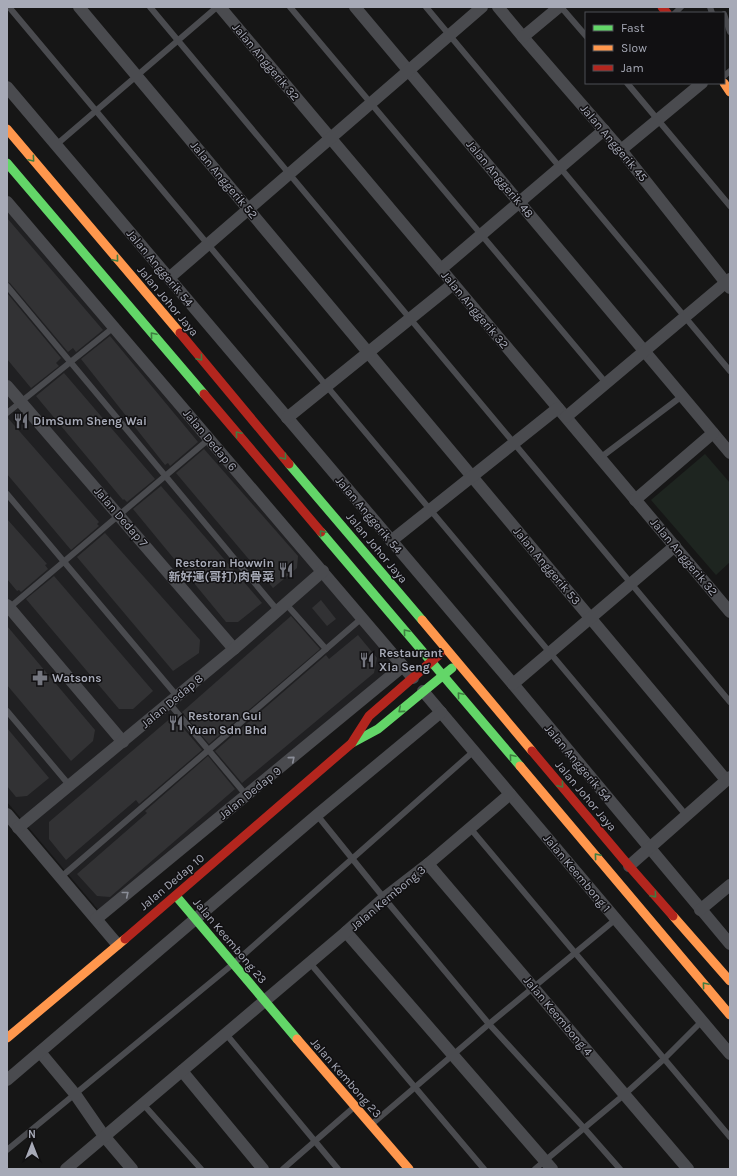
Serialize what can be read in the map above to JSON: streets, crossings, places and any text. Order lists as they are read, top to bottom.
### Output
{
  "streets": {
    "main road": [
      "Jalan Johor Jaya",
      "Jalan Dedap 10",
      "Jalan Keembong 23",
      "Jalan Kembong 23"
    ],
    "street": [
      "Jalan Anggerik 32",
      "Jalan Anggerik 45",
      "Jalan Anggerik 48",
      "Jalan Anggerik 52",
      "Jalan Anggerik 54",
      "Jalan Dedap 6",
      "Jalan Dedap 7",
      "Jalan Anggerik 53",
      "Jalan Dedap 8",
      "Jalan Dedap 9",
      "Jalan Keembong 1",
      "Jalan Kembong 3",
      "Jalan Keembong 4"
    ]
  },
  "crossings": [
    ["Jalan Anggerik 52", "Jalan Anggerik 53"],
    ["Jalan Johor Jaya", "Jalan Dedap 10"],
    ["Jalan Dedap 6", "Jalan Dedap 8"],
    ["Jalan Dedap 6", "Jalan Dedap 9"],
    ["Jalan Dedap 6", "Jalan Dedap 10"],
    ["Jalan Dedap 7", "Jalan Dedap 8"],
    ["Jalan Keembong 1", "Jalan Dedap 10"],
    ["Jalan Keembong 1", "Jalan Kembong 3"],
    ["Jalan Dedap 10", "Jalan Keembong 23"],
    ["Jalan Kembong 3", "Jalan Keembong 23"],
    ["Jalan Kembong 3", "Jalan Keembong 4"],
    ["Jalan Kembong 3", "Jalan Kembong 23"],
    ["Jalan Keembong 23", "Jalan Kembong 23"]
  ],
  "places": {
    "restaurant": [
      "DimSum Sheng Wai",
      "Restoran Howwin 新好運(哥打)肉骨菜",
      "Restaurant Xia Seng",
      "Restoran Gui Yuan Sdn Bhd"
    ],
    "pharmacy": ["Watsons"]
  },
  "legend": ["Fast", "Slow", "Jam"],
  "north": "top"
}
